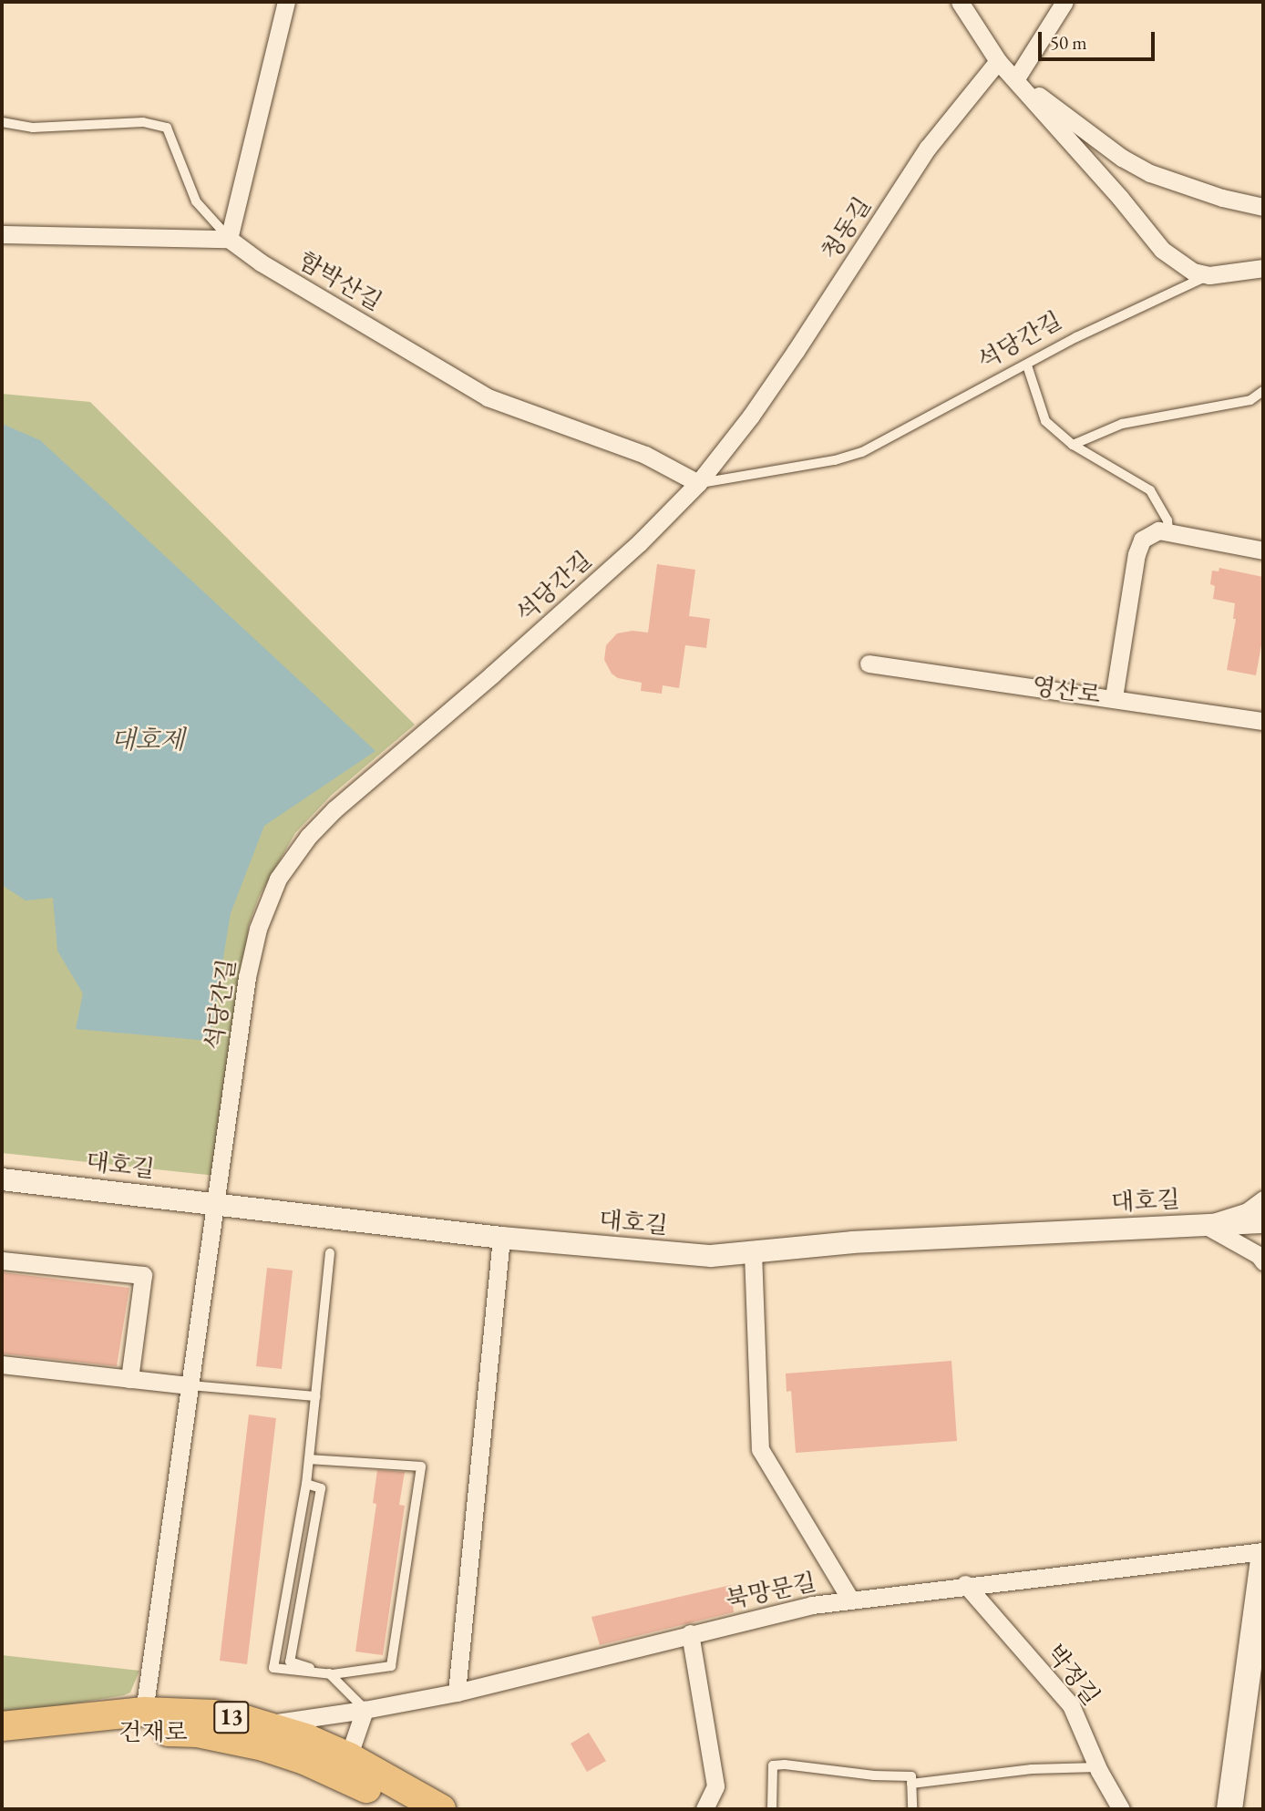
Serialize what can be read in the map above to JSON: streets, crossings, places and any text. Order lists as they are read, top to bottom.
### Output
{
  "streets": {
    "main road": ["13", "건재로"],
    "street": [
      "청동길",
      "함박산길",
      "석당간길",
      "영산로",
      "대호길",
      "북망문길",
      "박정길"
    ]
  },
  "crossings": [
    ["청동길", "함박산길"],
    ["청동길", "석당간길"],
    ["함박산길", "석당간길"],
    ["석당간길", "대호길"],
    ["석당간길", "건재로"],
    ["북망문길", "박정길"],
    ["북망문길", "건재로"]
  ],
  "water": ["대호제"],
  "scale_bar": "50 m"
}
